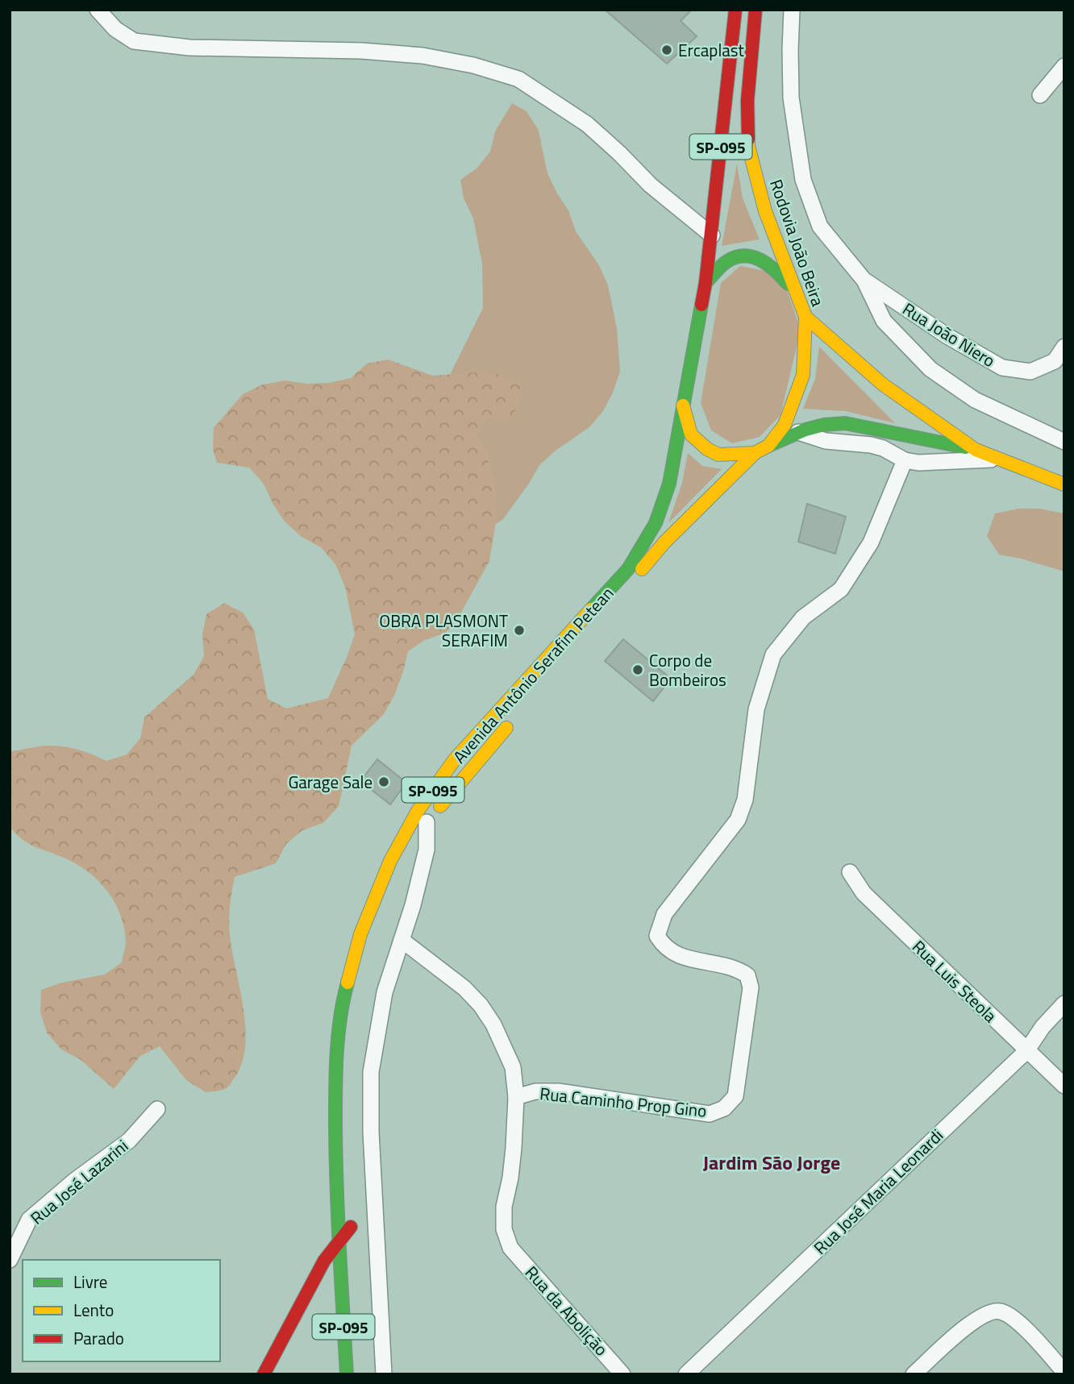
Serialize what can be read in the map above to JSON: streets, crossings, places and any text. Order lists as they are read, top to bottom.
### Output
{
  "streets": {
    "main road": ["SP-095", "Rodovia João Beira", "Avenida Antônio Serafim Petean"],
    "street": [
      "Rua João Niero",
      "Rua Luis Steola",
      "Rua Caminho Prop Gino",
      "Rua José Lazarini",
      "Rua José Maria Leonardi",
      "Rua da Abolição"
    ]
  },
  "crossings": [
    ["SP-095", "Rodovia João Beira"],
    ["SP-095", "Avenida Antônio Serafim Petean"],
    ["Rodovia João Beira", "Avenida Antônio Serafim Petean"],
    ["Rua Luis Steola", "Rua José Maria Leonardi"],
    ["Rua Caminho Prop Gino", "Rua da Abolição"]
  ],
  "districts": ["Jardim São Jorge"],
  "places": [
    "Ercaplast",
    "OBRA PLASMONT SERAFIM",
    "Corpo de Bombeiros",
    "Garage Sale"
  ],
  "legend": ["Livre", "Lento", "Parado"]
}
